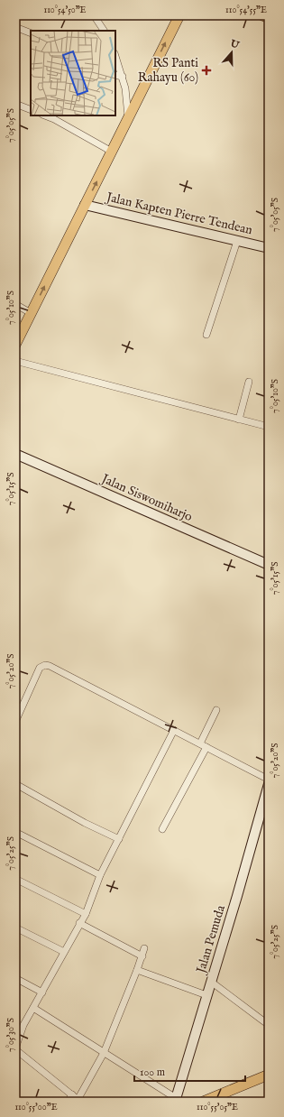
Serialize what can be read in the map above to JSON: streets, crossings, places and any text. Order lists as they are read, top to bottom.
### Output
{
  "streets": {
    "main road": ["Jalan Kapten Pierre Tendean", "Jalan Siswomiharjo", "Jalan Pemuda"]
  },
  "places": {
    "health": ["RS Panti Rahayu (60)"]
  },
  "scale_bar": "100 m",
  "north": "top",
  "coordinates": [
    "110°54'50\"E",
    "110°54'55\"E",
    "7°05'05\"S",
    "7°05'10\"S",
    "7°05'15\"S",
    "7°05'20\"S",
    "7°05'25\"S",
    "7°05'30\"S",
    "110°55'00\"E",
    "110°55'05\"E"
  ]
}
